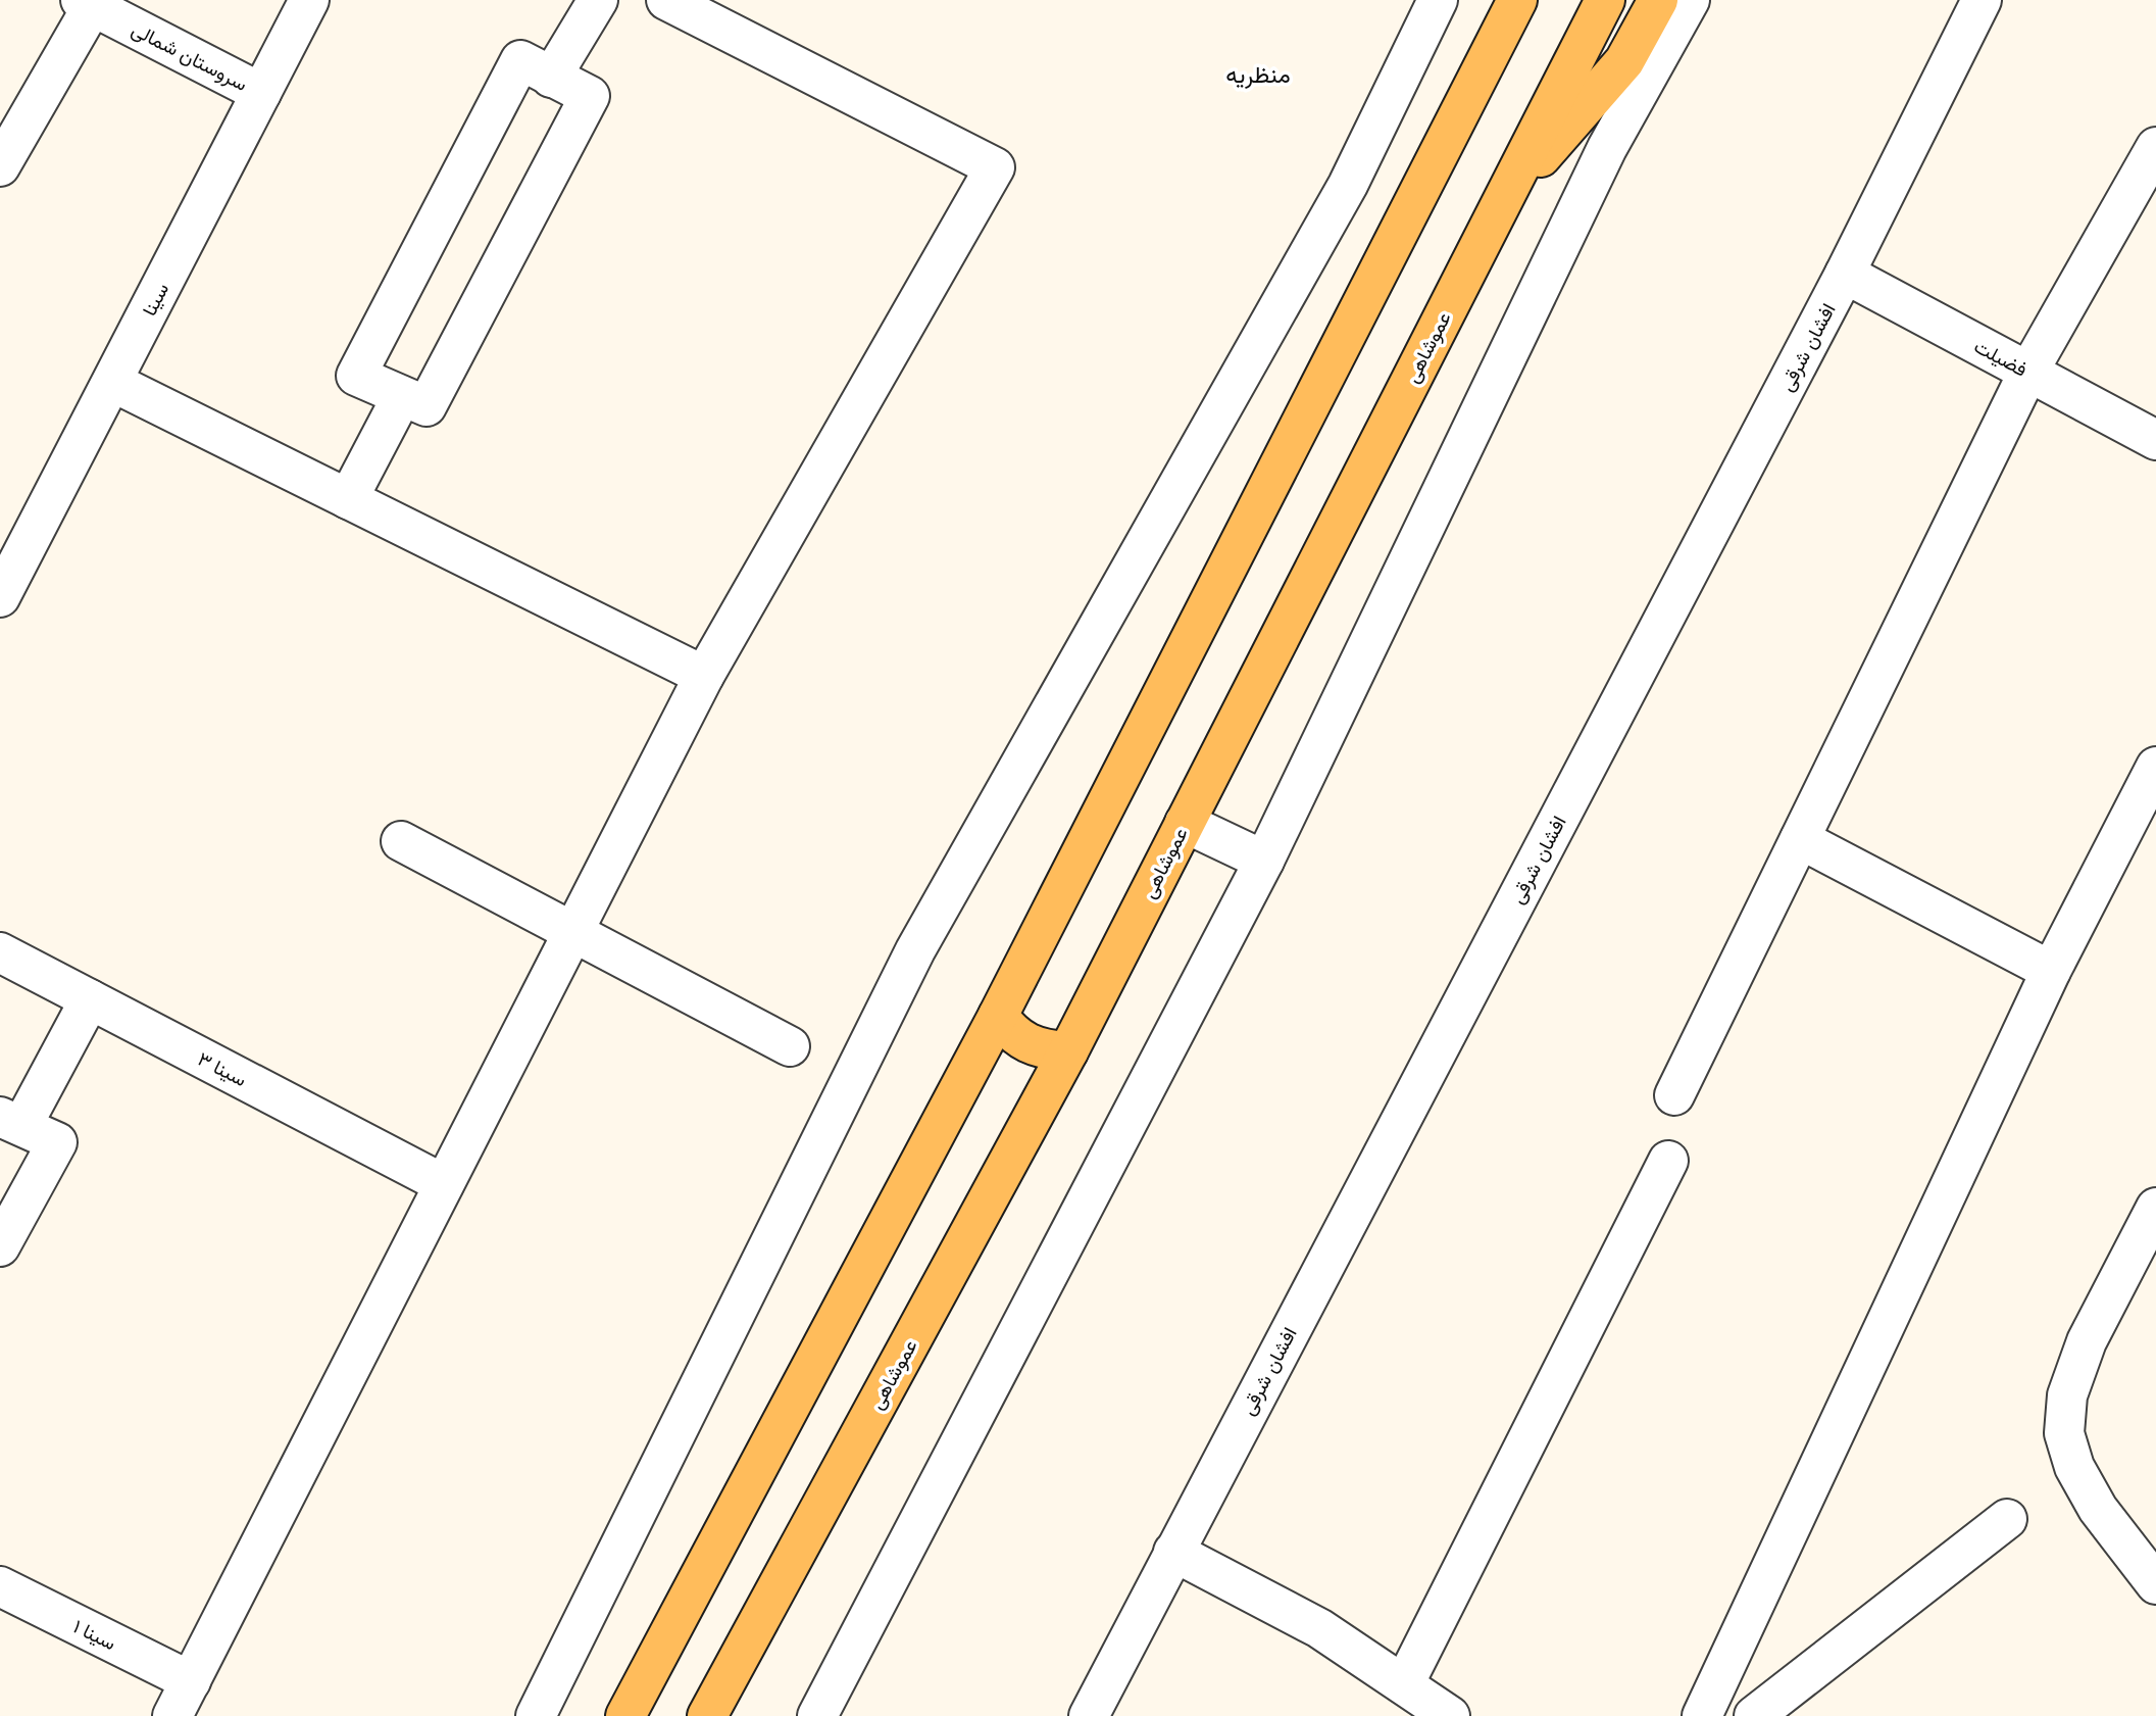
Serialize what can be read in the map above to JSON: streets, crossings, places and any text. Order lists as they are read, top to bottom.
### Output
{
  "streets": {
    "main road": ["عموشاهی"],
    "street": [
      "سروستان شمالی",
      "سینا",
      "افشان شرقی",
      "فضیلت",
      "سینا ۳",
      "سینا ۱"
    ]
  },
  "crossings": [
    ["سروستان شمالی", "سینا"],
    ["افشان شرقی", "فضیلت"]
  ],
  "districts": ["منظریه"]
}
